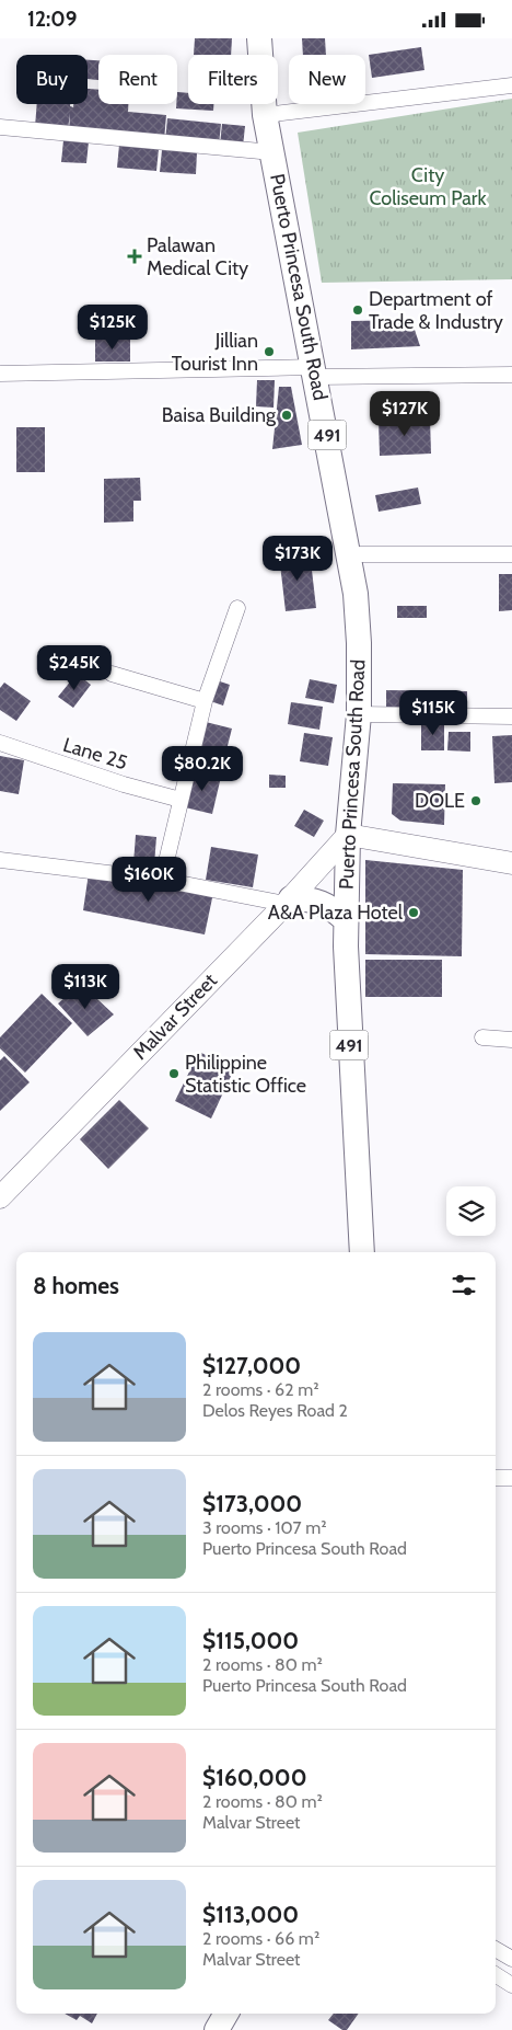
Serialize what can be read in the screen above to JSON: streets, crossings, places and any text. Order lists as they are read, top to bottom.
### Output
{
  "streets": {
    "main road": ["Puerto Princesa South Road", "491", "Malvar Street"],
    "street": ["Lane 25"]
  },
  "crossings": [
    ["Puerto Princesa South Road", "Malvar Street"]
  ],
  "parks": ["City Coliseum Park"],
  "places": {
    "health": ["Palawan Medical City"],
    "other": [
      "Department of Trade & Industry",
      "Jillian Tourist Inn",
      "Baisa Building",
      "DOLE",
      "A&A Plaza Hotel",
      "Philippine Statistic Office"
    ]
  },
  "page": {
    "status": "12:09",
    "chip": [
      "Buy",
      "Rent",
      "Filters",
      "New"
    ],
    "price": [
      "$125K",
      "$127K",
      "$173K",
      "$245K",
      "$115K",
      "$80.2K",
      "$160K",
      "$113K"
    ],
    "heading": "8 homes",
    "list": [
      {
        "name": "$127,000",
        "note": "2 rooms · 62 m² · Delos Reyes Road 2"
      },
      {
        "name": "$173,000",
        "note": "3 rooms · 107 m² · Puerto Princesa South Road"
      },
      {
        "name": "$115,000",
        "note": "2 rooms · 80 m² · Puerto Princesa South Road"
      },
      {
        "name": "$160,000",
        "note": "2 rooms · 80 m² · Malvar Street"
      },
      {
        "name": "$113,000",
        "note": "2 rooms · 66 m² · Malvar Street"
      }
    ]
  }
}
